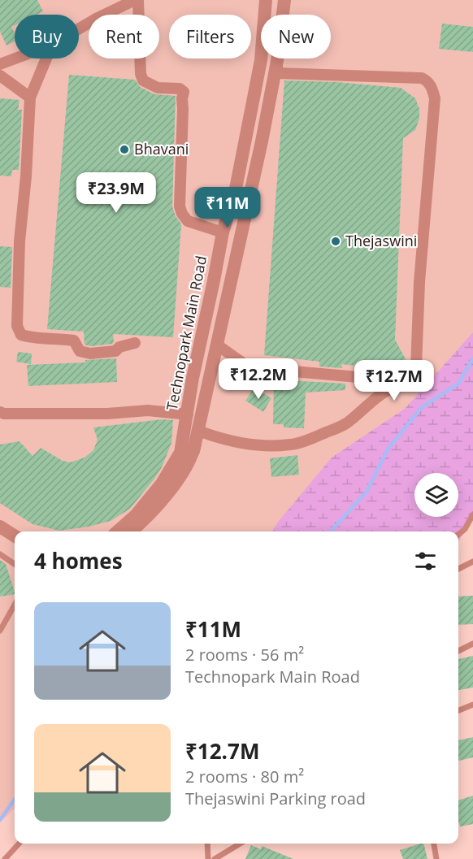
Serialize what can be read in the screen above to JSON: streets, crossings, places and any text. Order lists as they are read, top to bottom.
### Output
{
  "streets": {
    "street": ["Technopark Main Road"]
  },
  "places": ["Bhavani", "Thejaswini"],
  "page": {
    "chip": [
      "Buy",
      "Rent",
      "Filters",
      "New"
    ],
    "price": [
      "₹23.9M",
      "₹11M",
      "₹12.2M",
      "₹12.7M"
    ],
    "heading": "4 homes",
    "list": [
      {
        "name": "₹11M",
        "note": "2 rooms · 56 m² · Technopark Main Road"
      },
      {
        "name": "₹12.7M",
        "note": "2 rooms · 80 m² · Thejaswini Parking road"
      }
    ]
  }
}
